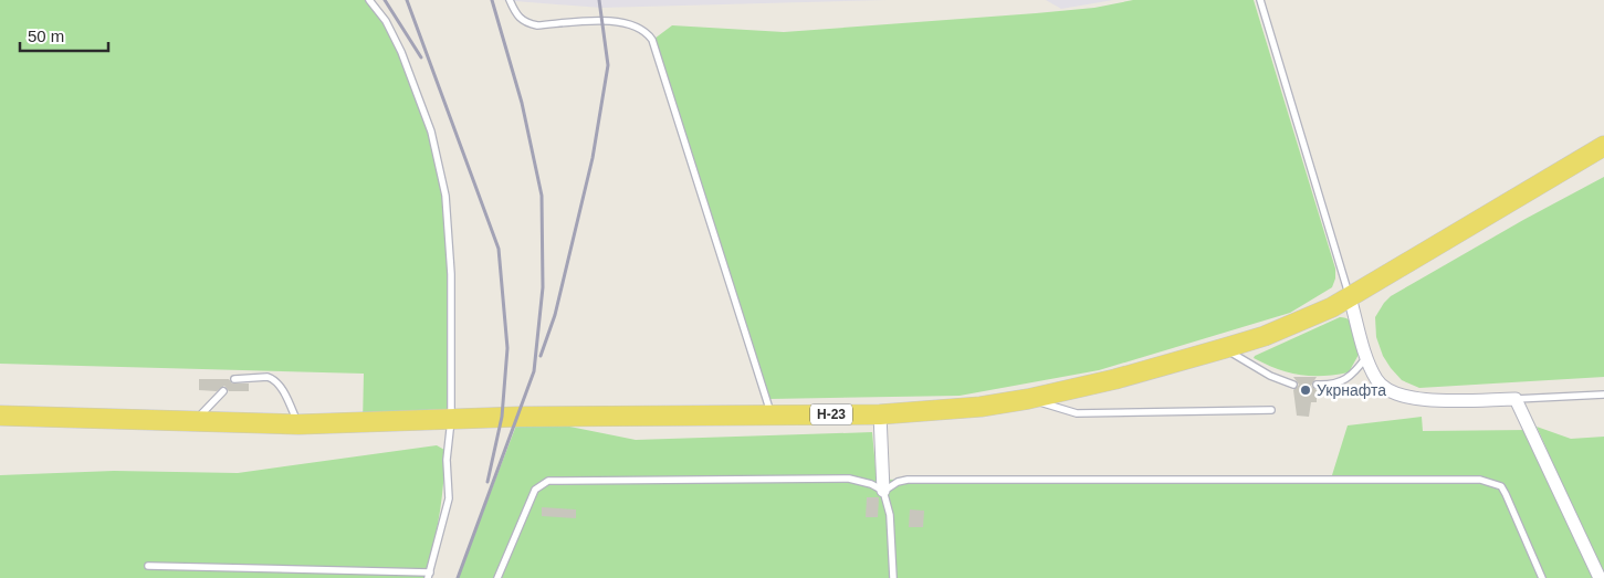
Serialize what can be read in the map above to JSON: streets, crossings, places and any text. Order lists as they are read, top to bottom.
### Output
{
  "streets": {
    "main road": ["Н-23"]
  },
  "places": ["Укрнафта"],
  "scale_bar": "50 m"
}
